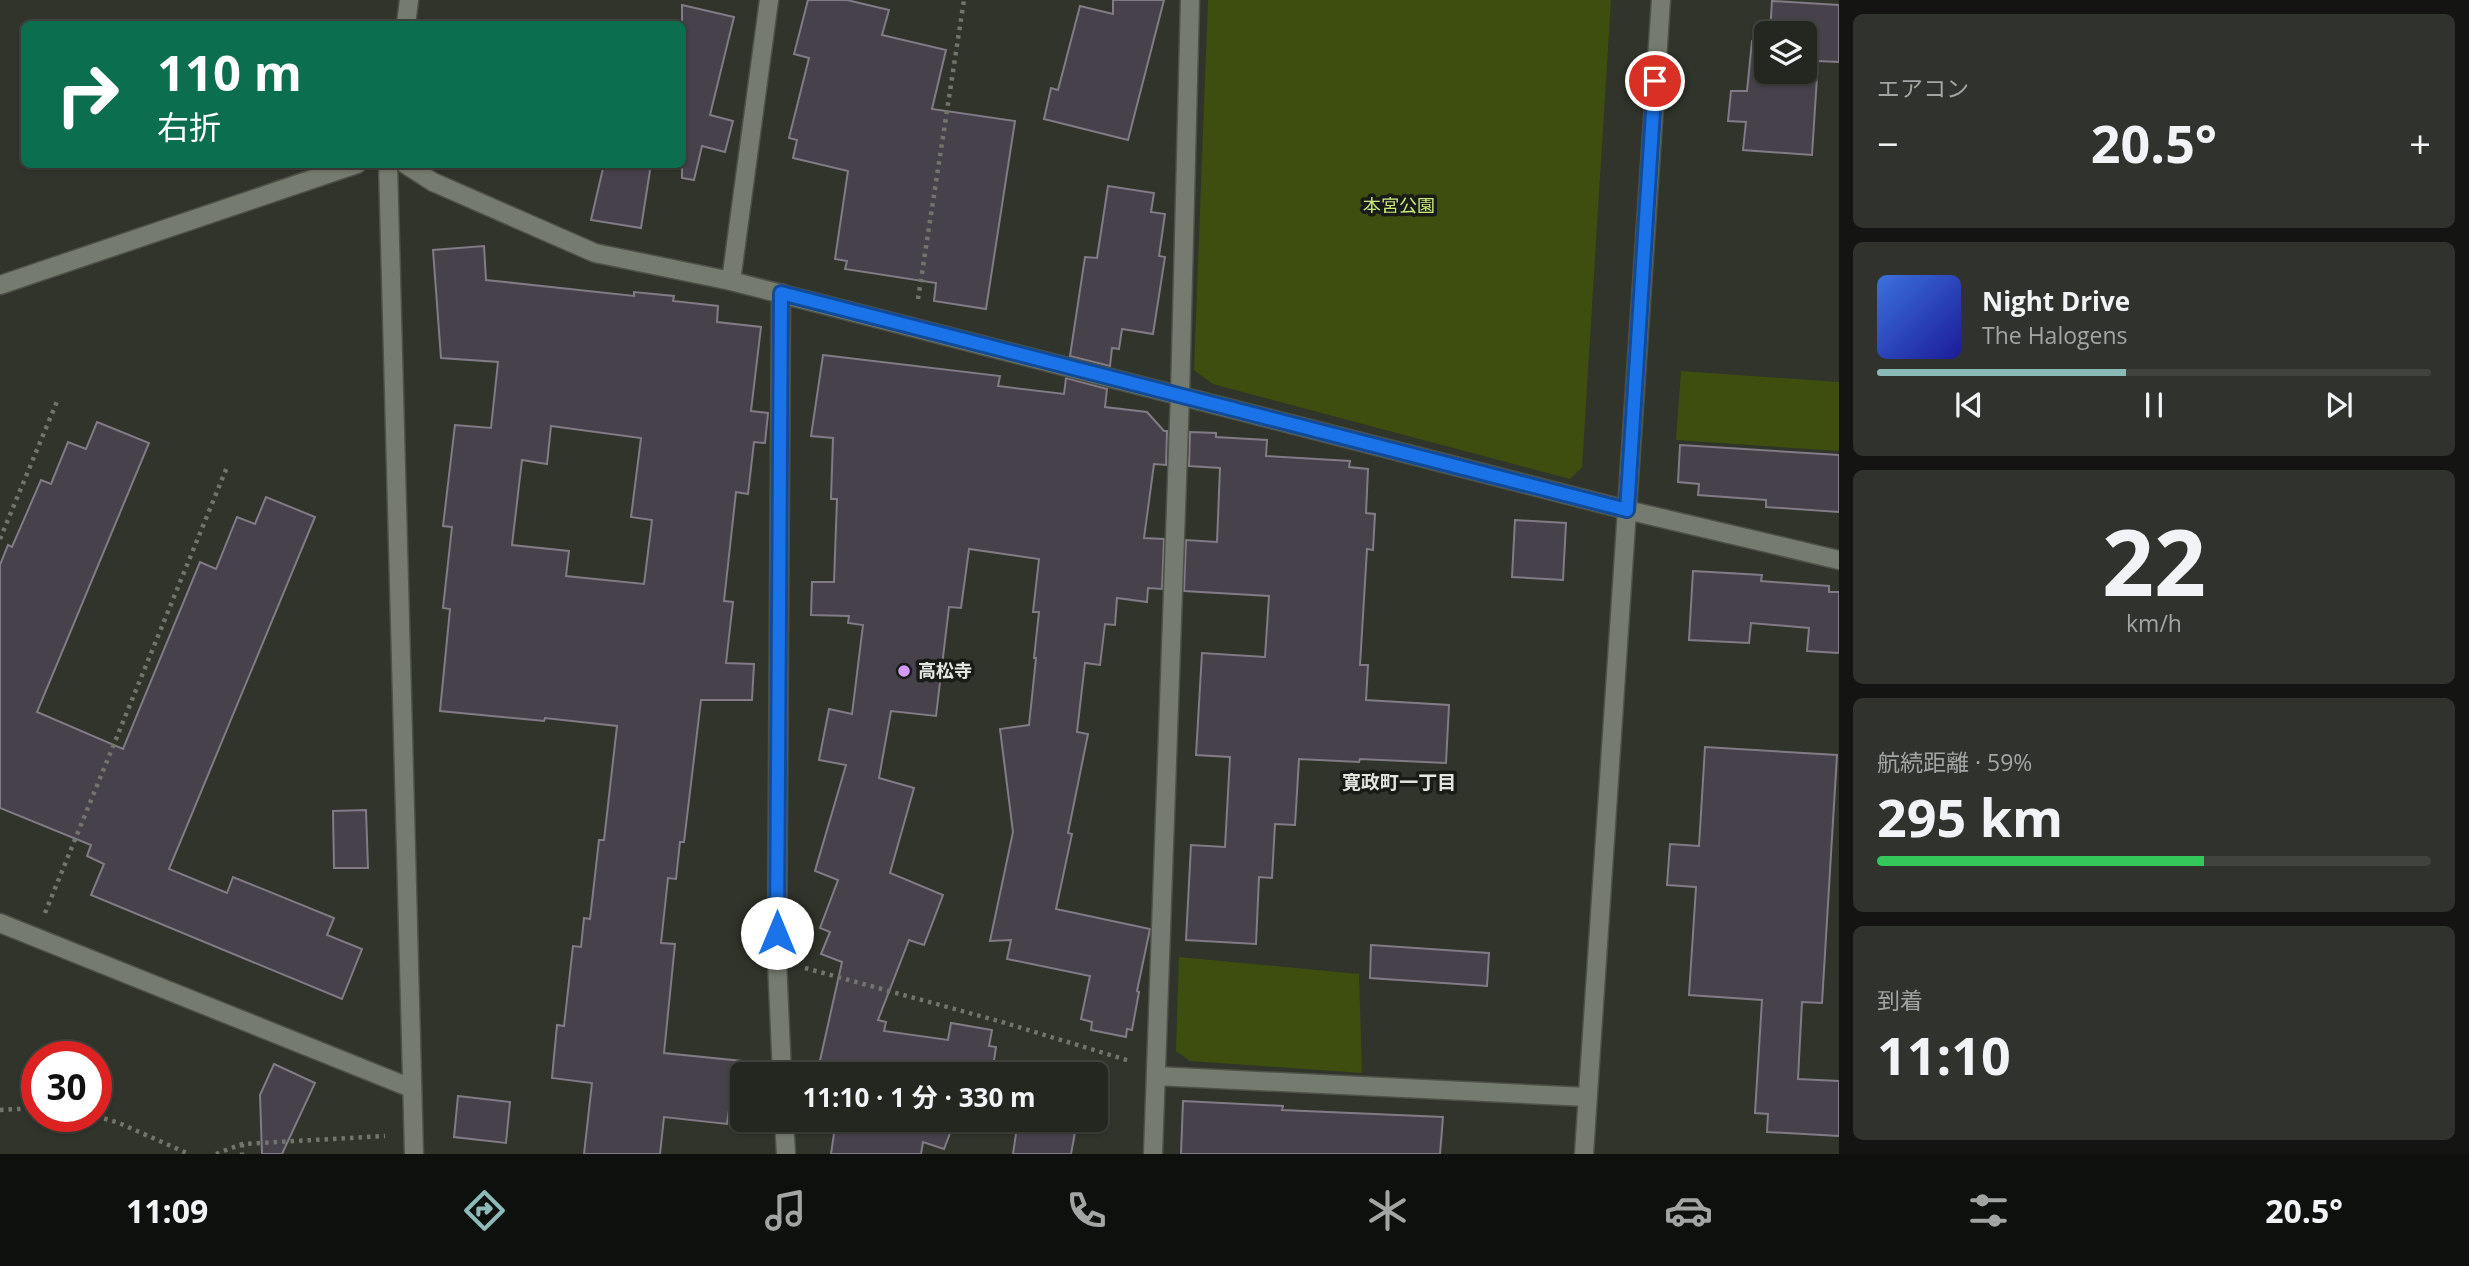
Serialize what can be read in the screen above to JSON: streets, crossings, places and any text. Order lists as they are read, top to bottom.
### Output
{
  "districts": ["寛政町一丁目"],
  "parks": ["本宮公園"],
  "places": ["高松寺"],
  "page": {
    "tile": [
      "エアコン",
      ["22", "km/h"],
      ["航続距離 · 59%", "295 km"],
      ["到着", "11:10"]
    ],
    "turn": ["110 m", "右折"],
    "heat": ["−", "20.5°", "+"],
    "song": ["Night Drive", "The Halogens"],
    "limit": "30",
    "trip": "11:10 · 1 分 · 330 m",
    "tabs": ["11:09", "20.5°"]
  }
}
